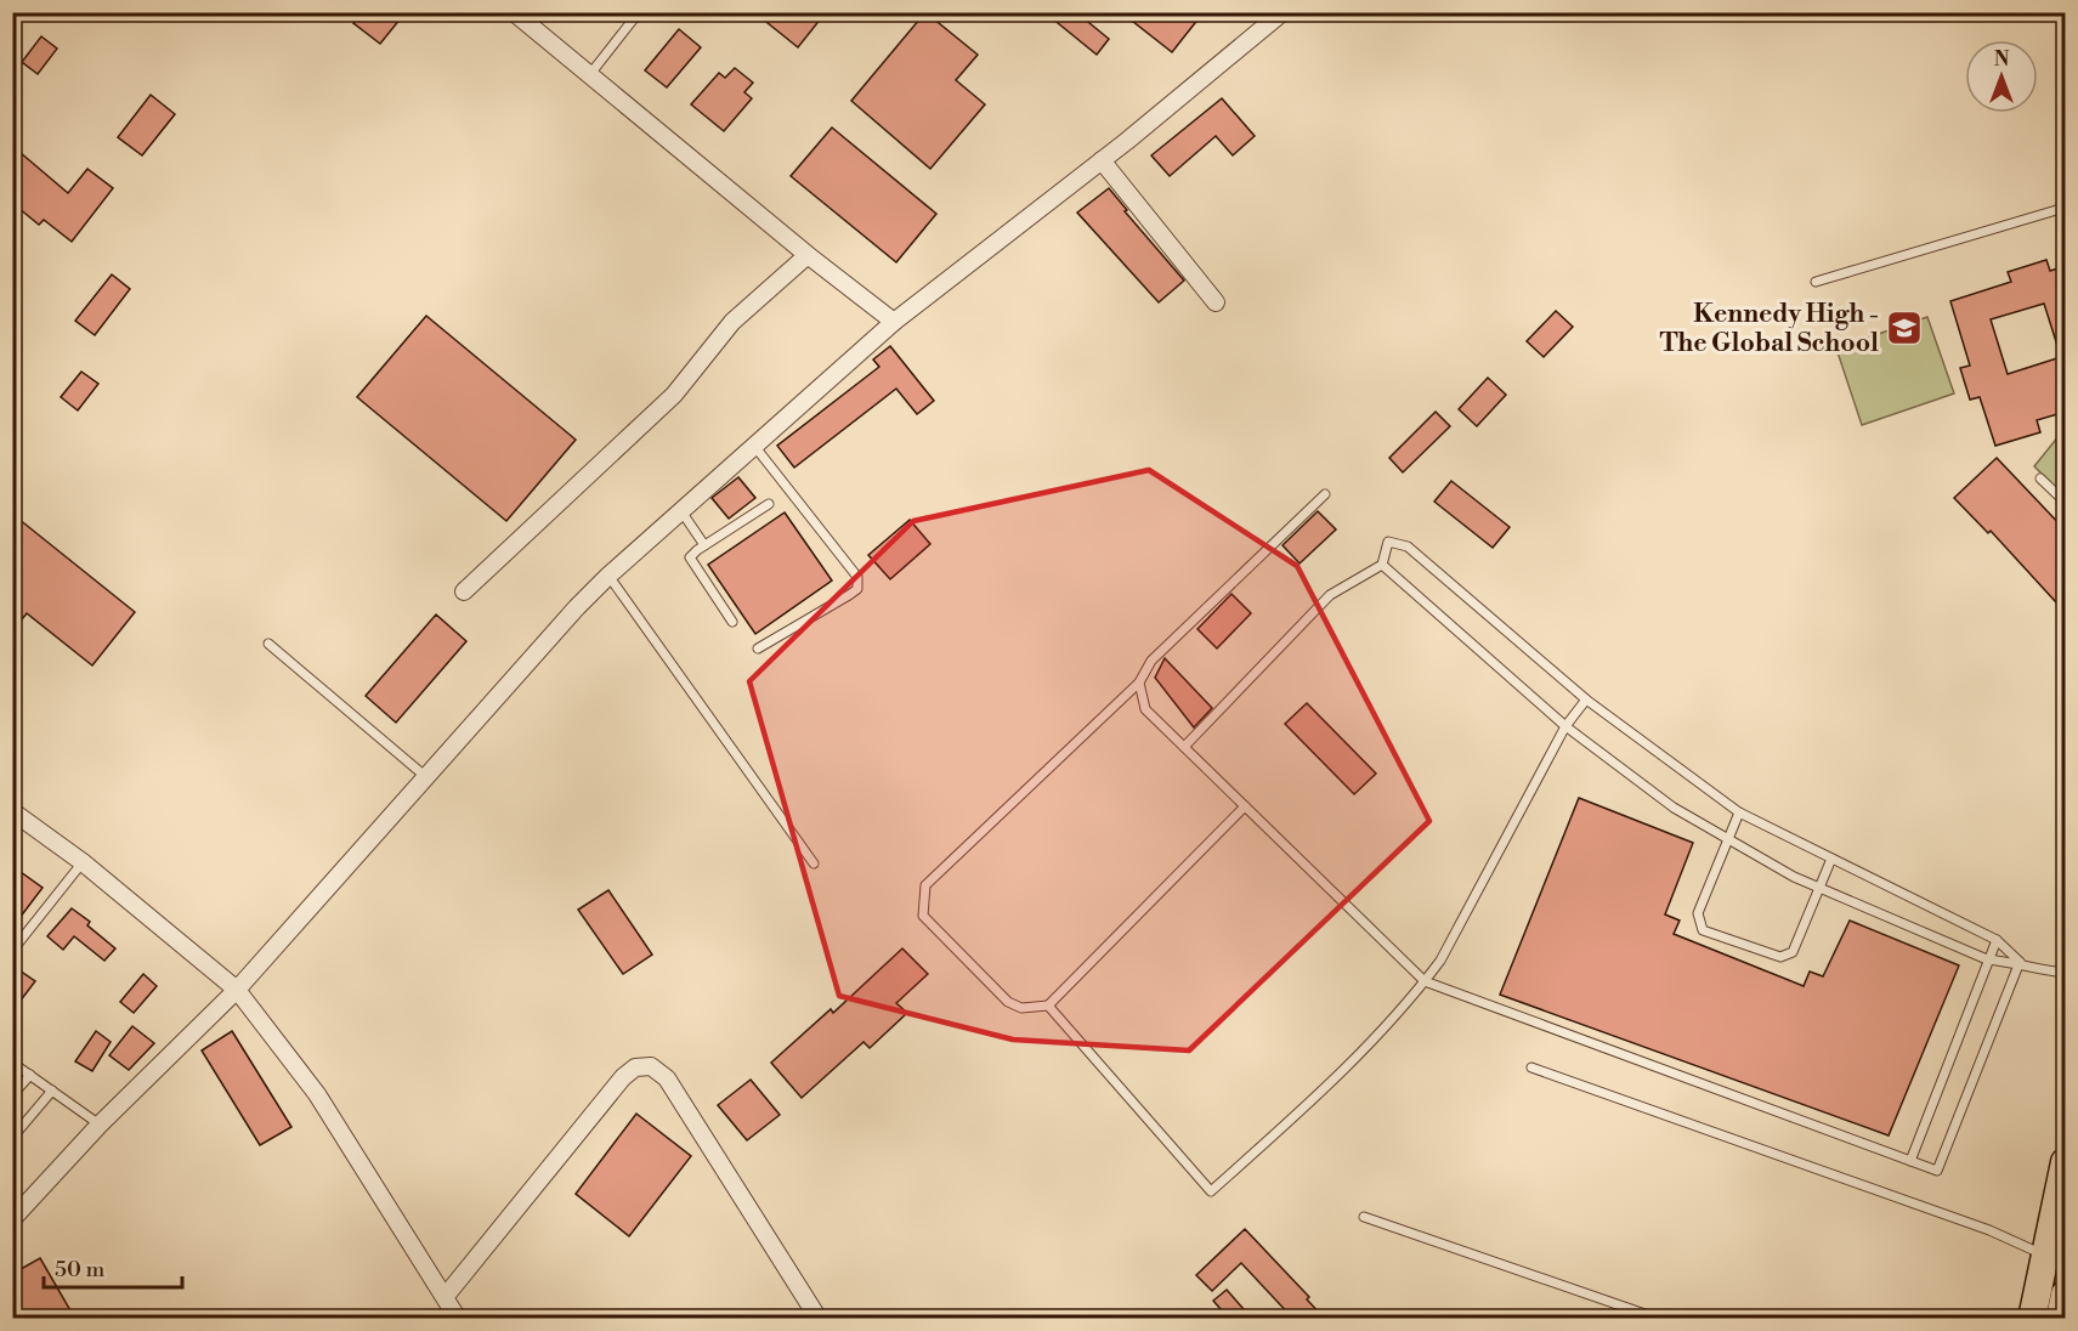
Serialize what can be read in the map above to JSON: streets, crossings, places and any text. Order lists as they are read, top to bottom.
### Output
{
  "places": {
    "school or university": ["Kennedy High - The Global School"]
  },
  "scale_bar": "50 m",
  "north": "top"
}
